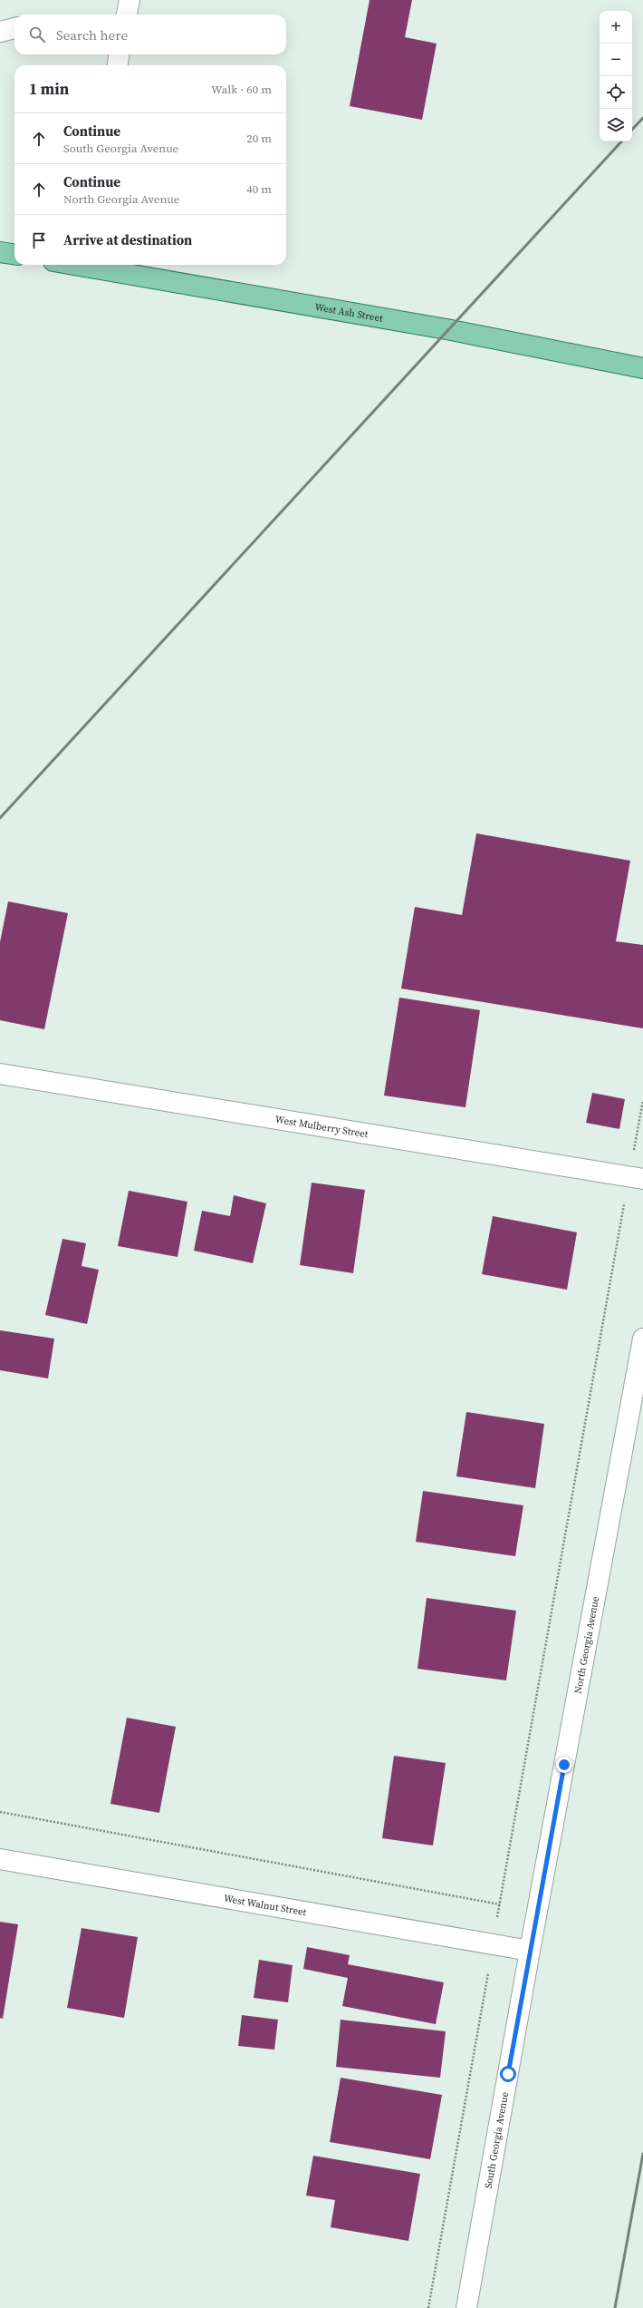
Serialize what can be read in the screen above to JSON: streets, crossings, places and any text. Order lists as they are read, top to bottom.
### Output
{
  "streets": {
    "main road": ["West Ash Street"],
    "street": [
      "West Mulberry Street",
      "North Georgia Avenue",
      "West Walnut Street",
      "South Georgia Avenue"
    ]
  },
  "crossings": [
    ["North Georgia Avenue", "West Walnut Street"],
    ["North Georgia Avenue", "South Georgia Avenue"],
    ["West Walnut Street", "South Georgia Avenue"]
  ],
  "page": {
    "map_buttons": ["+", "−"],
    "search": "Search here",
    "heading": ["1 min", "Walk · 60 m"],
    "list": [
      ["Continue", "South Georgia Avenue", "20 m"],
      ["Continue", "North Georgia Avenue", "40 m"],
      "Arrive at destination"
    ]
  }
}
